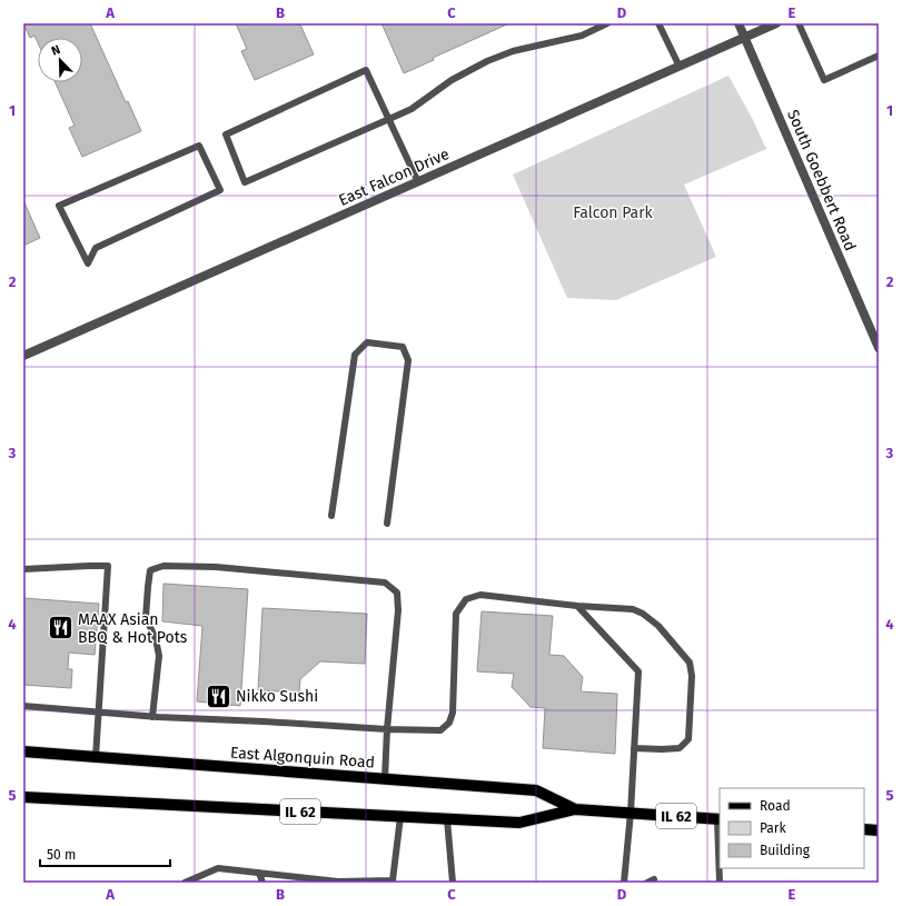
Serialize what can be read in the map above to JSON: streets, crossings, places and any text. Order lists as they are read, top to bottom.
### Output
{
  "streets": {
    "main road": ["East Algonquin Road", "IL 62"],
    "street": ["East Falcon Drive", "South Goebbert Road"]
  },
  "crossings": [
    ["East Falcon Drive", "South Goebbert Road"]
  ],
  "parks": ["Falcon Park"],
  "places": {
    "restaurant": ["MAAX Asian BBQ & Hot Pots", "Nikko Sushi"]
  },
  "legend": ["Road", "Park", "Building"],
  "scale_bar": "50 m",
  "north": "top left",
  "grid": {
    "columns": [
      "A",
      "B",
      "C",
      "D",
      "E"
    ],
    "rows": [
      "1",
      "2",
      "3",
      "4",
      "5"
    ]
  }
}
